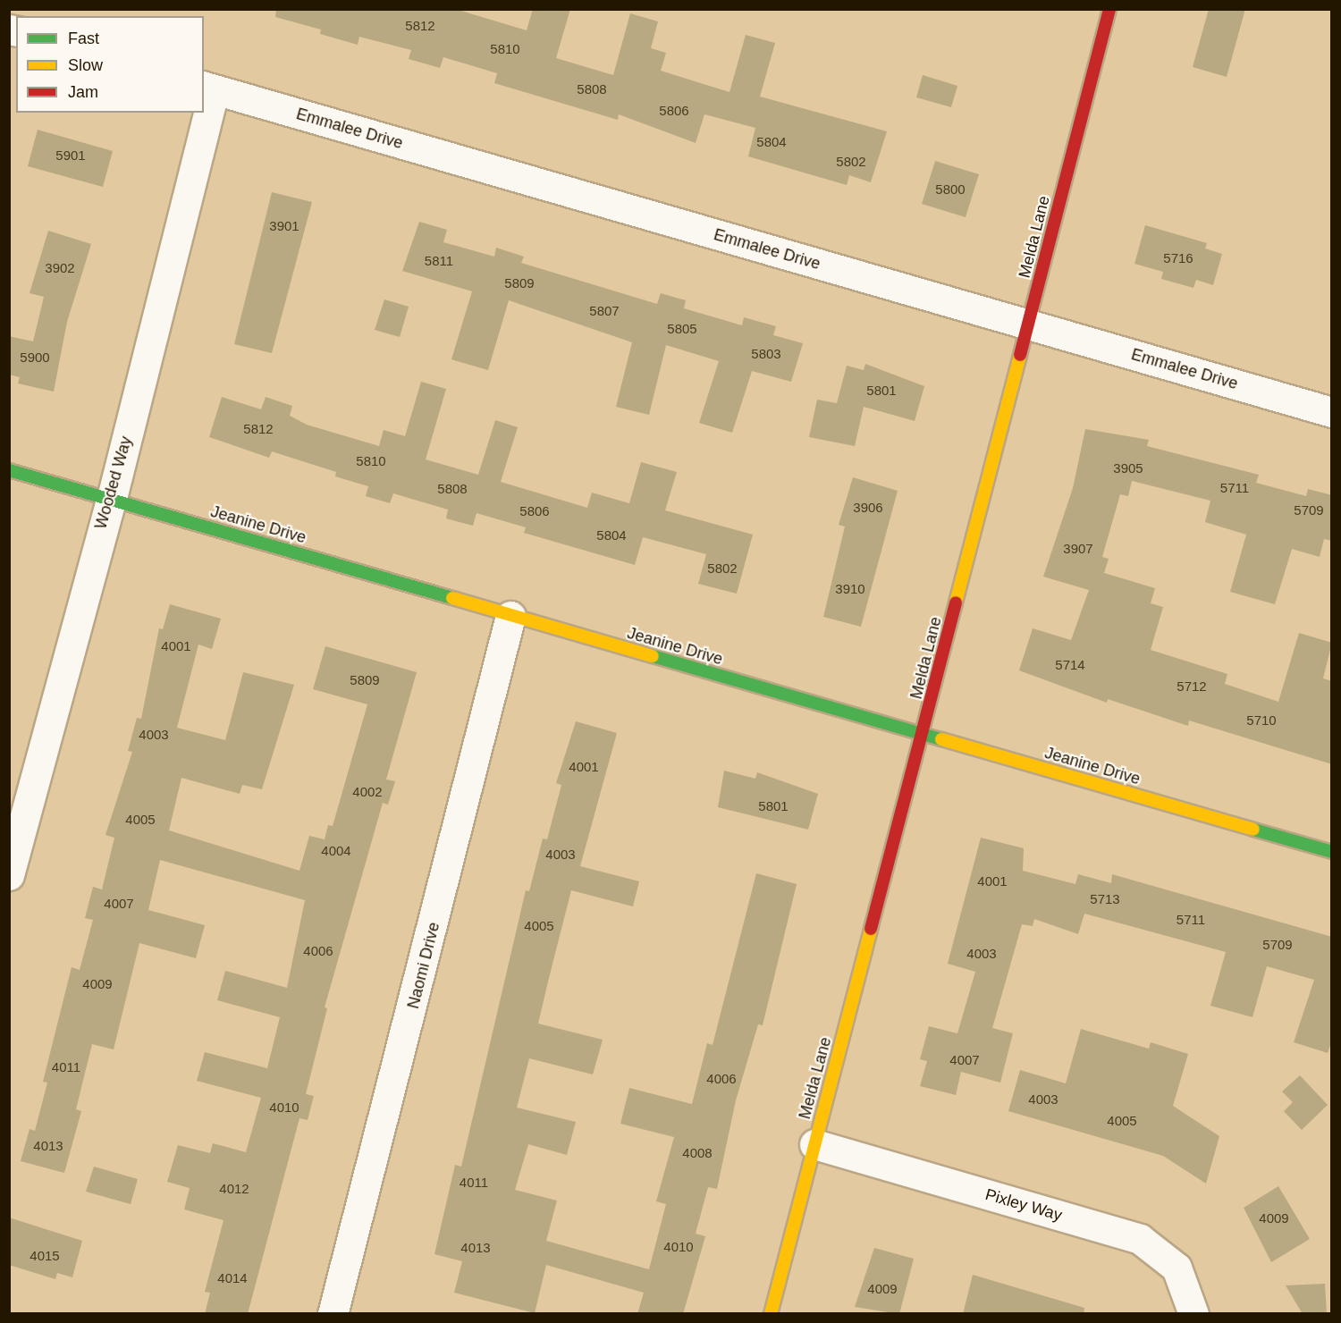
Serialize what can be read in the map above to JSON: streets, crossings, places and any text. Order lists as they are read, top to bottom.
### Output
{
  "streets": {
    "street": [
      "Emmalee Drive",
      "Melda Lane",
      "Wooded Way",
      "Jeanine Drive",
      "Naomi Drive",
      "Pixley Way"
    ]
  },
  "crossings": [
    ["Emmalee Drive", "Melda Lane"],
    ["Emmalee Drive", "Wooded Way"],
    ["Melda Lane", "Jeanine Drive"],
    ["Melda Lane", "Pixley Way"],
    ["Wooded Way", "Jeanine Drive"],
    ["Jeanine Drive", "Naomi Drive"]
  ],
  "house_numbers": [
    "5812",
    "5810",
    "5808",
    "5806",
    "5804",
    "5901",
    "5802",
    "5800",
    "3901",
    "5716",
    "5811",
    "3902",
    "5809",
    "5807",
    "5805",
    "5803",
    "5900",
    "5801",
    "5812",
    "5810",
    "3905",
    "5711",
    "5808",
    "3906",
    "5709",
    "5806",
    "5804",
    "3907",
    "5802",
    "3910",
    "4001",
    "5714",
    "5809",
    "5712",
    "5710",
    "4003",
    "4001",
    "4002",
    "5801",
    "4005",
    "4004",
    "4003",
    "4001",
    "5713",
    "4007",
    "5711",
    "4005",
    "5709",
    "4006",
    "4003",
    "4009",
    "4007",
    "4011",
    "4006",
    "4003",
    "4010",
    "4005",
    "4013",
    "4008",
    "4011",
    "4012",
    "4009",
    "4010",
    "4013",
    "4015",
    "4014",
    "4009"
  ],
  "legend": ["Fast", "Slow", "Jam"]
}
